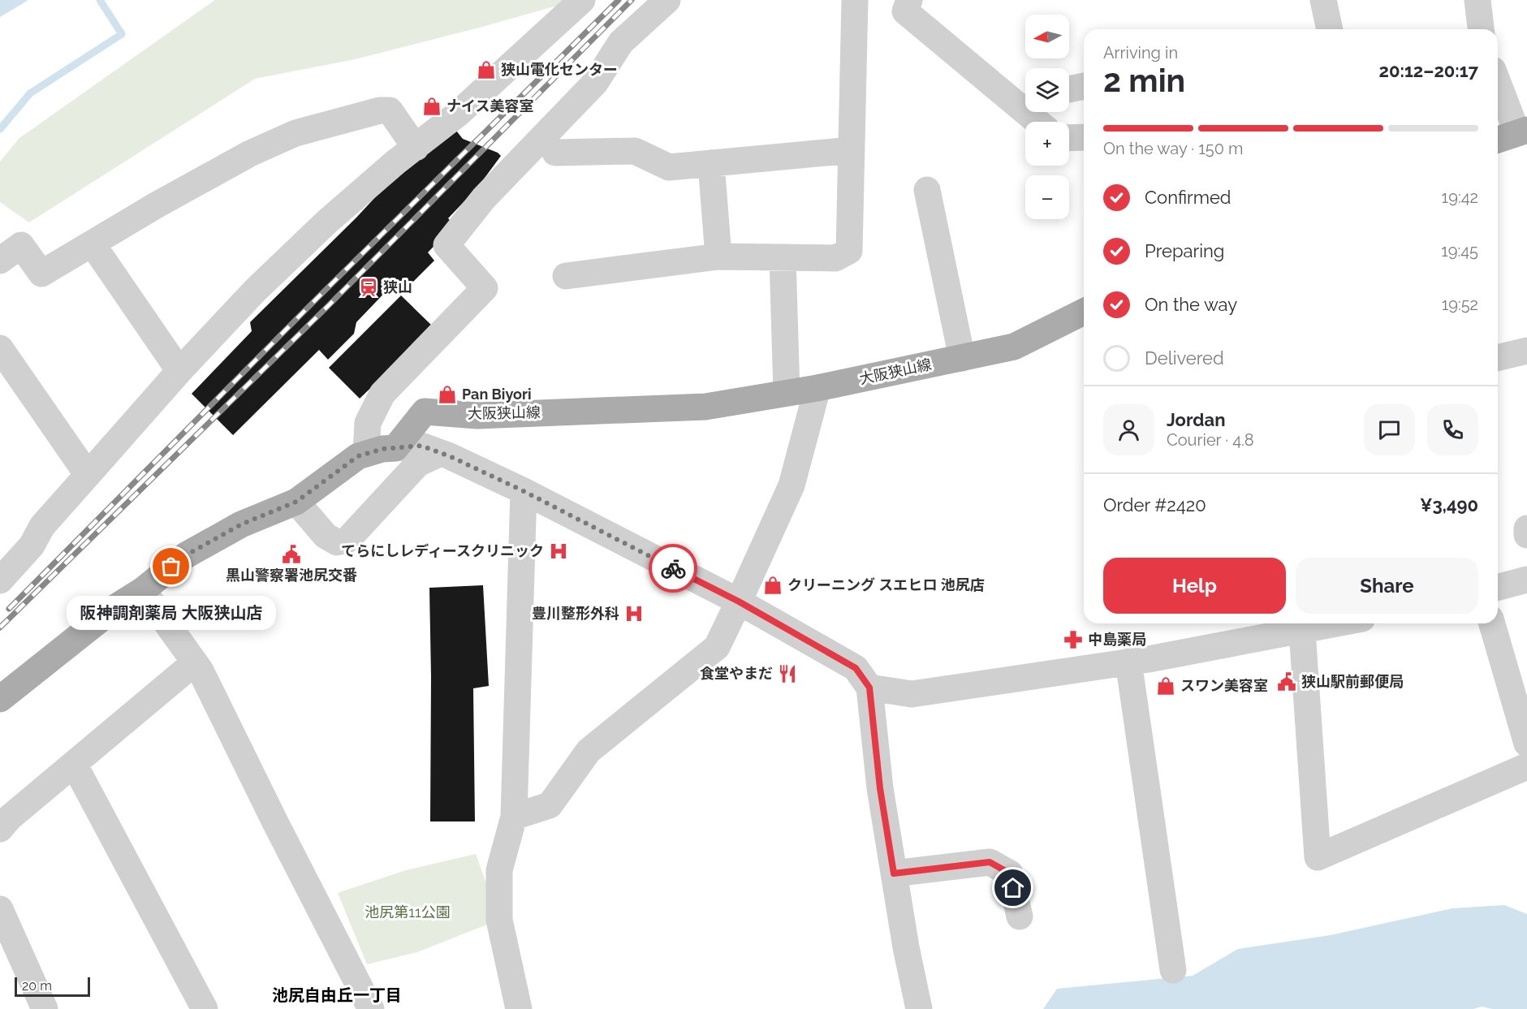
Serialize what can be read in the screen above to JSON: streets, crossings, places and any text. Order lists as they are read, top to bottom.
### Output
{
  "streets": {
    "main road": ["大阪狭山線"]
  },
  "districts": ["池尻自由丘一丁目"],
  "parks": ["池尻第11公園"],
  "places": {
    "shop": [
      "狭山電化センター",
      "ナイス美容室",
      "Pan Biyori",
      "クリーニング スエヒロ 池尻店",
      "スワン美容室"
    ],
    "station": ["狭山"],
    "hospital": ["てらにしレディースクリニック", "豊川整形外科"],
    "public building": ["黒山警察署池尻交番", "狭山駅前郵便局"],
    "other": ["阪神調剤薬局 大阪狭山店"],
    "pharmacy": ["中島薬局"],
    "restaurant": ["食堂やまだ"]
  },
  "scale_bar": "20 m",
  "north": "left",
  "page": {
    "map_buttons": ["+", "−"],
    "heading": ["2 min", "Arriving in", "20:12–20:17"],
    "panel": [
      "Jordan",
      "Courier · 4.8",
      "Order #2420",
      "¥3,490"
    ],
    "bar": "On the way · 150 m",
    "list": [
      ["Confirmed", "19:42"],
      ["Preparing", "19:45"],
      ["On the way", "19:52"],
      "Delivered"
    ],
    "buttons": ["Help", "Share"],
    "bubble": "阪神調剤薬局 大阪狭山店",
    "scale": "20 m"
  }
}
